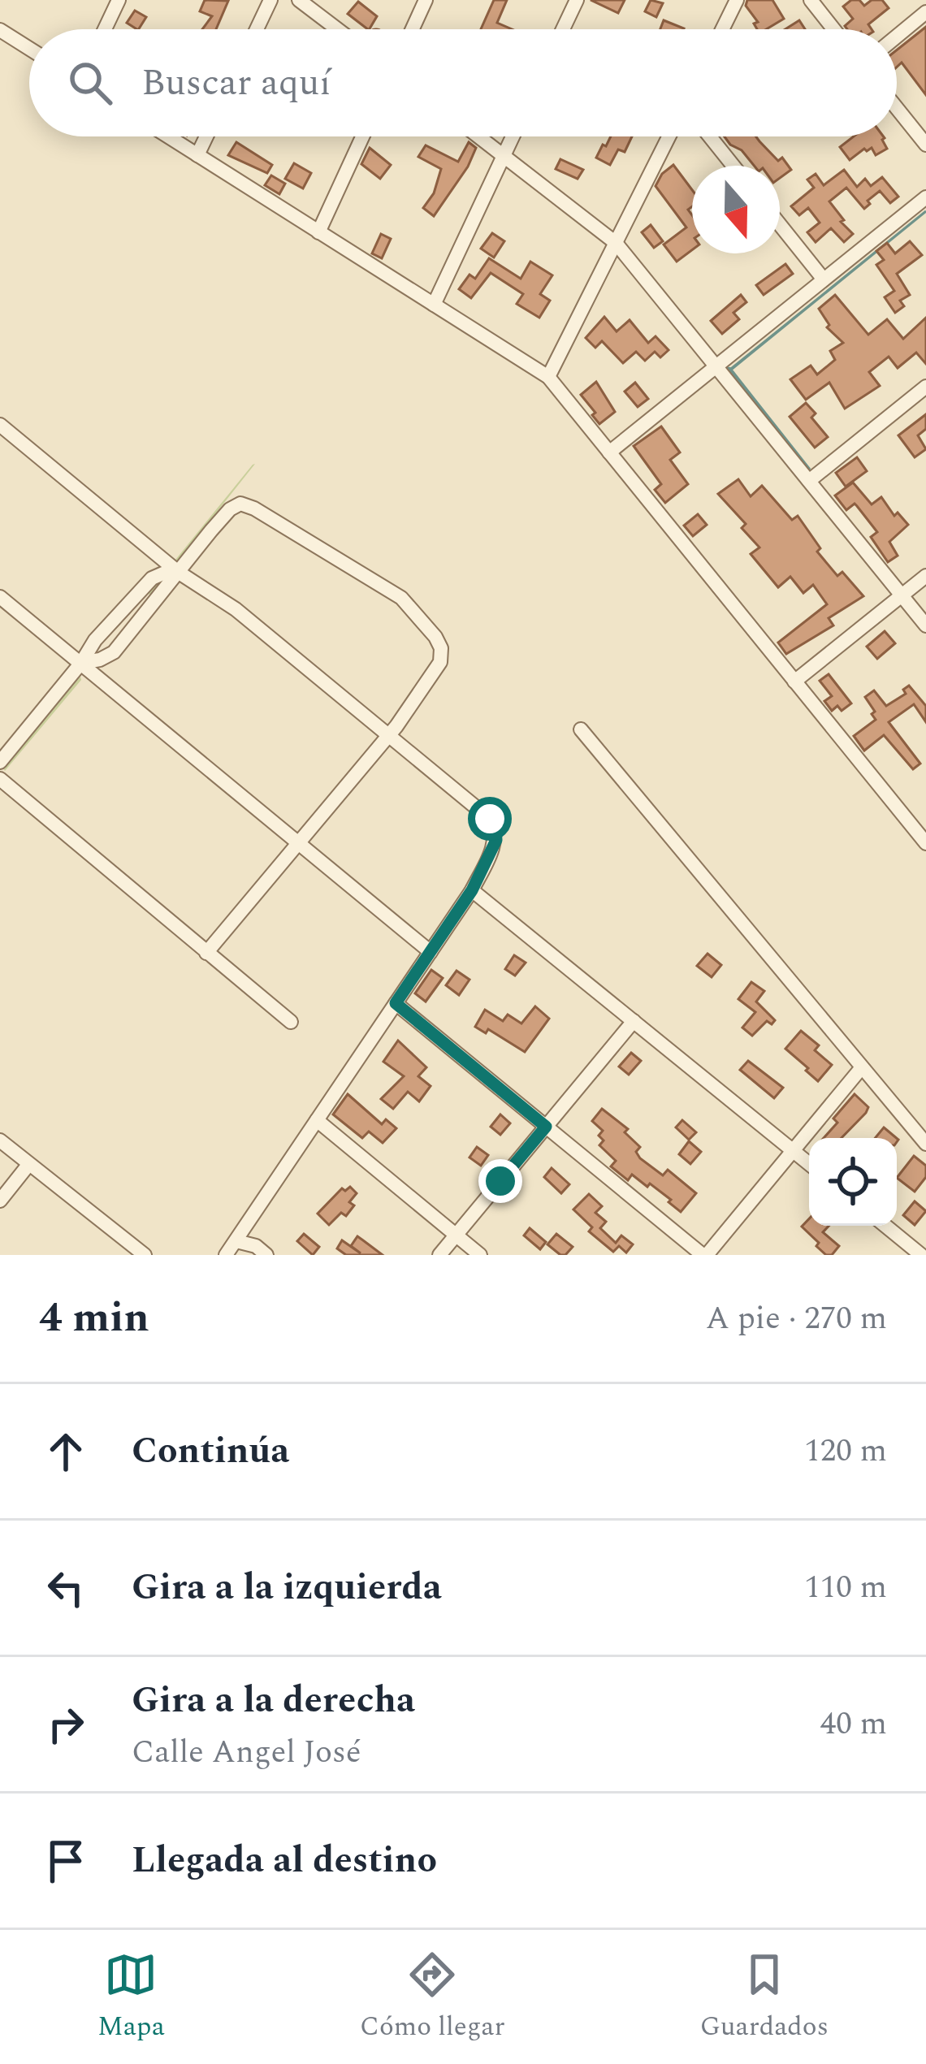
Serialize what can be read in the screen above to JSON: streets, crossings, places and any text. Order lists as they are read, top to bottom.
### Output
{
  "north": "bottom",
  "page": {
    "search": "Buscar aquí",
    "heading": ["4 min", "A pie · 270 m"],
    "list": [
      ["Continúa", "120 m"],
      ["Gira a la izquierda", "110 m"],
      ["Gira a la derecha", "Calle Angel José", "40 m"],
      "Llegada al destino"
    ],
    "nav": ["Mapa", "Cómo llegar", "Guardados"]
  }
}
